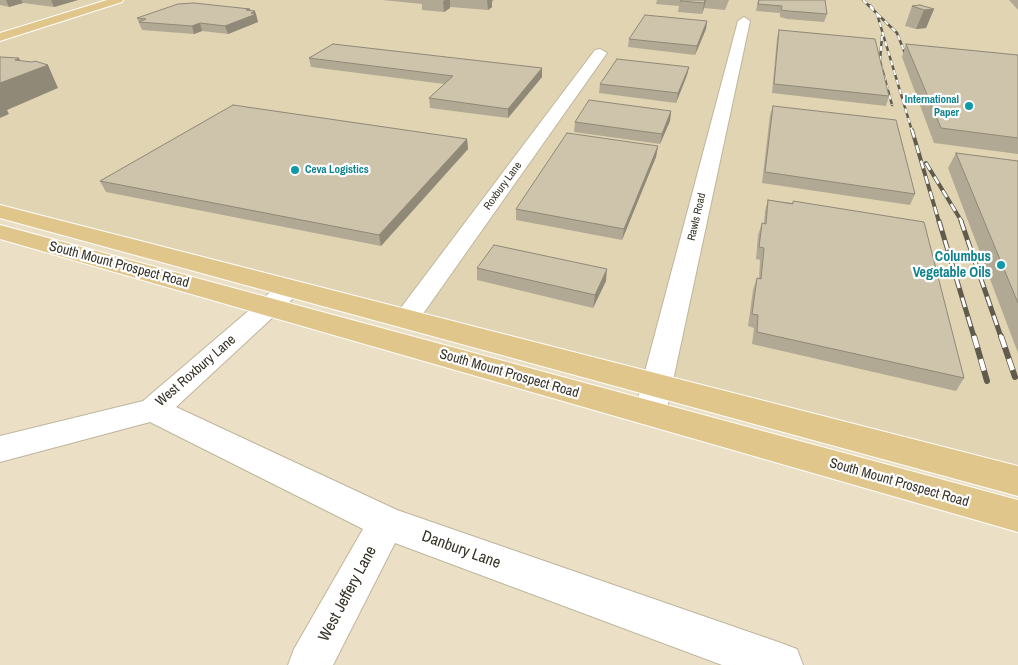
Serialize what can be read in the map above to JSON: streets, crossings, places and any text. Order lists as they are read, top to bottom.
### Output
{
  "streets": {
    "main road": ["South Mount Prospect Road"],
    "street": [
      "Roxbury Lane",
      "Rawls Road",
      "West Roxbury Lane",
      "Danbury Lane",
      "West Jeffery Lane"
    ]
  },
  "crossings": [
    ["Roxbury Lane", "South Mount Prospect Road"],
    ["Rawls Road", "South Mount Prospect Road"],
    ["South Mount Prospect Road", "West Roxbury Lane"],
    ["West Roxbury Lane", "Danbury Lane"],
    ["Danbury Lane", "West Jeffery Lane"]
  ],
  "places": ["International Paper", "Ceva Logistics", "Columbus Vegetable Oils"]
}
